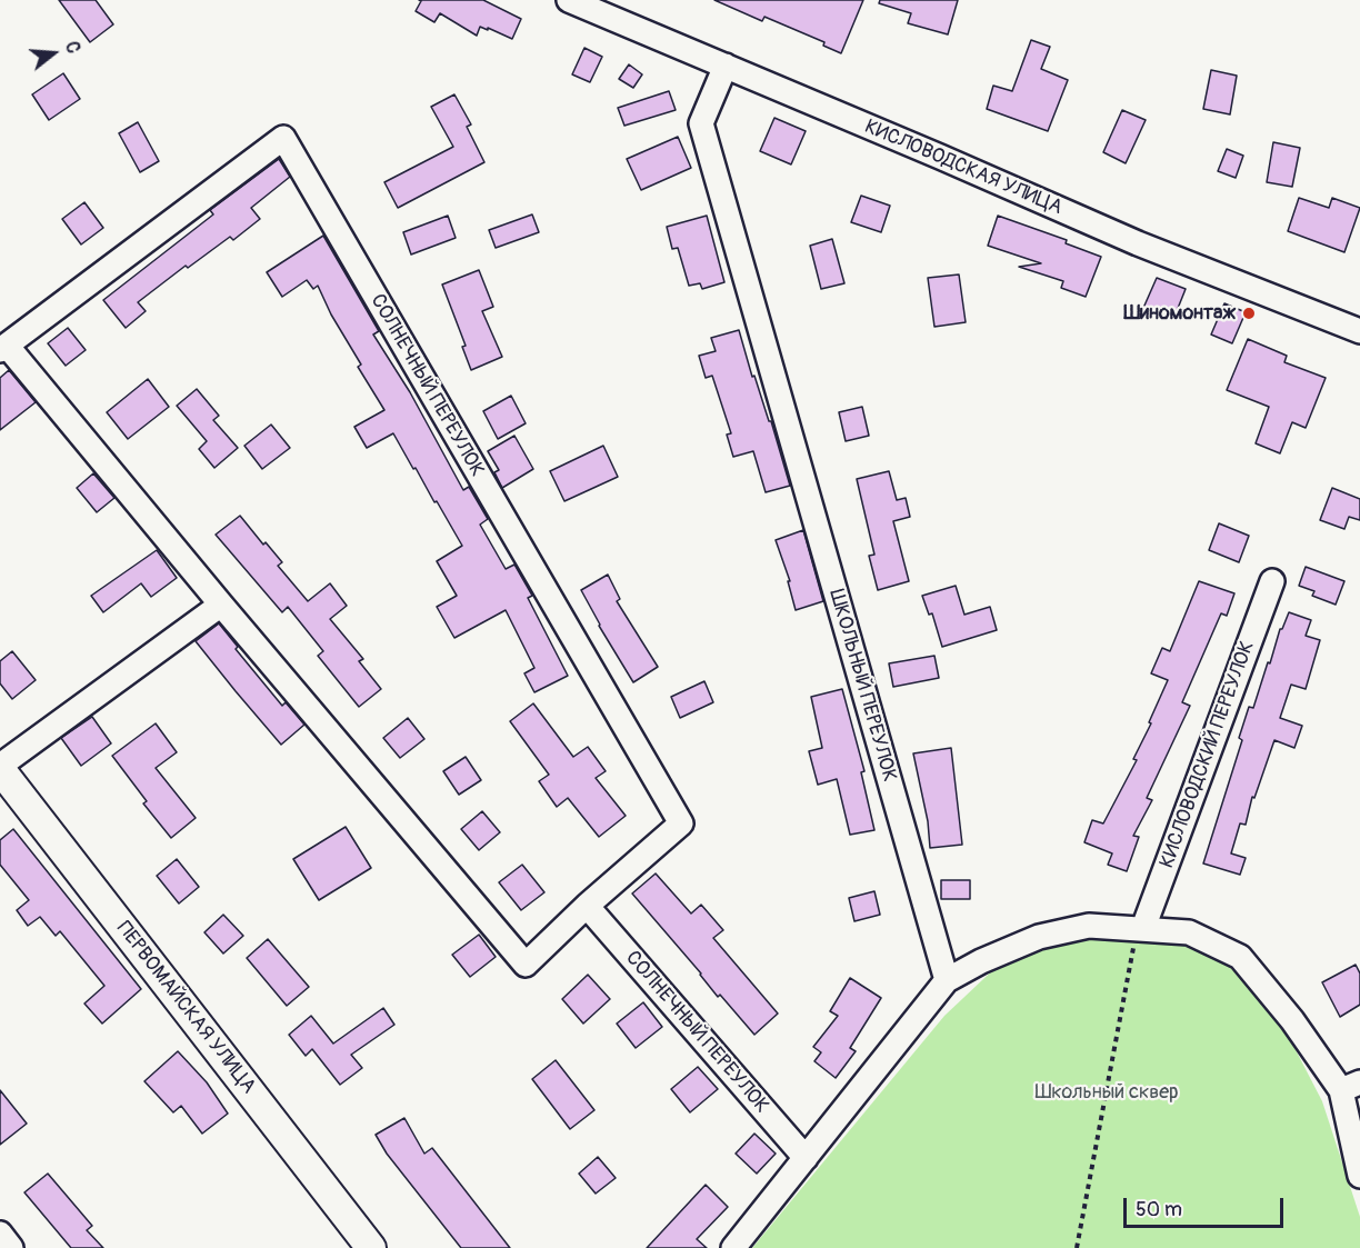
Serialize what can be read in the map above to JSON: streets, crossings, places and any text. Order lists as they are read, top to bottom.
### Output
{
  "streets": {
    "main road": ["ПЕРВОМАЙСКАЯ УЛИЦА"],
    "street": [
      "КИСЛОВОДСКАЯ УЛИЦА",
      "СОЛНЕЧНЫЙ ПЕРЕУЛОК",
      "ШКОЛЬНЫЙ ПЕРЕУЛОК",
      "КИСЛОВОДСКИЙ ПЕРЕУЛОК"
    ]
  },
  "crossings": [
    ["КИСЛОВОДСКАЯ УЛИЦА", "ШКОЛЬНЫЙ ПЕРЕУЛОК"]
  ],
  "parks": ["Школьный сквер"],
  "places": ["Шиномонтаж"],
  "scale_bar": "50 m",
  "north": "right"
}
